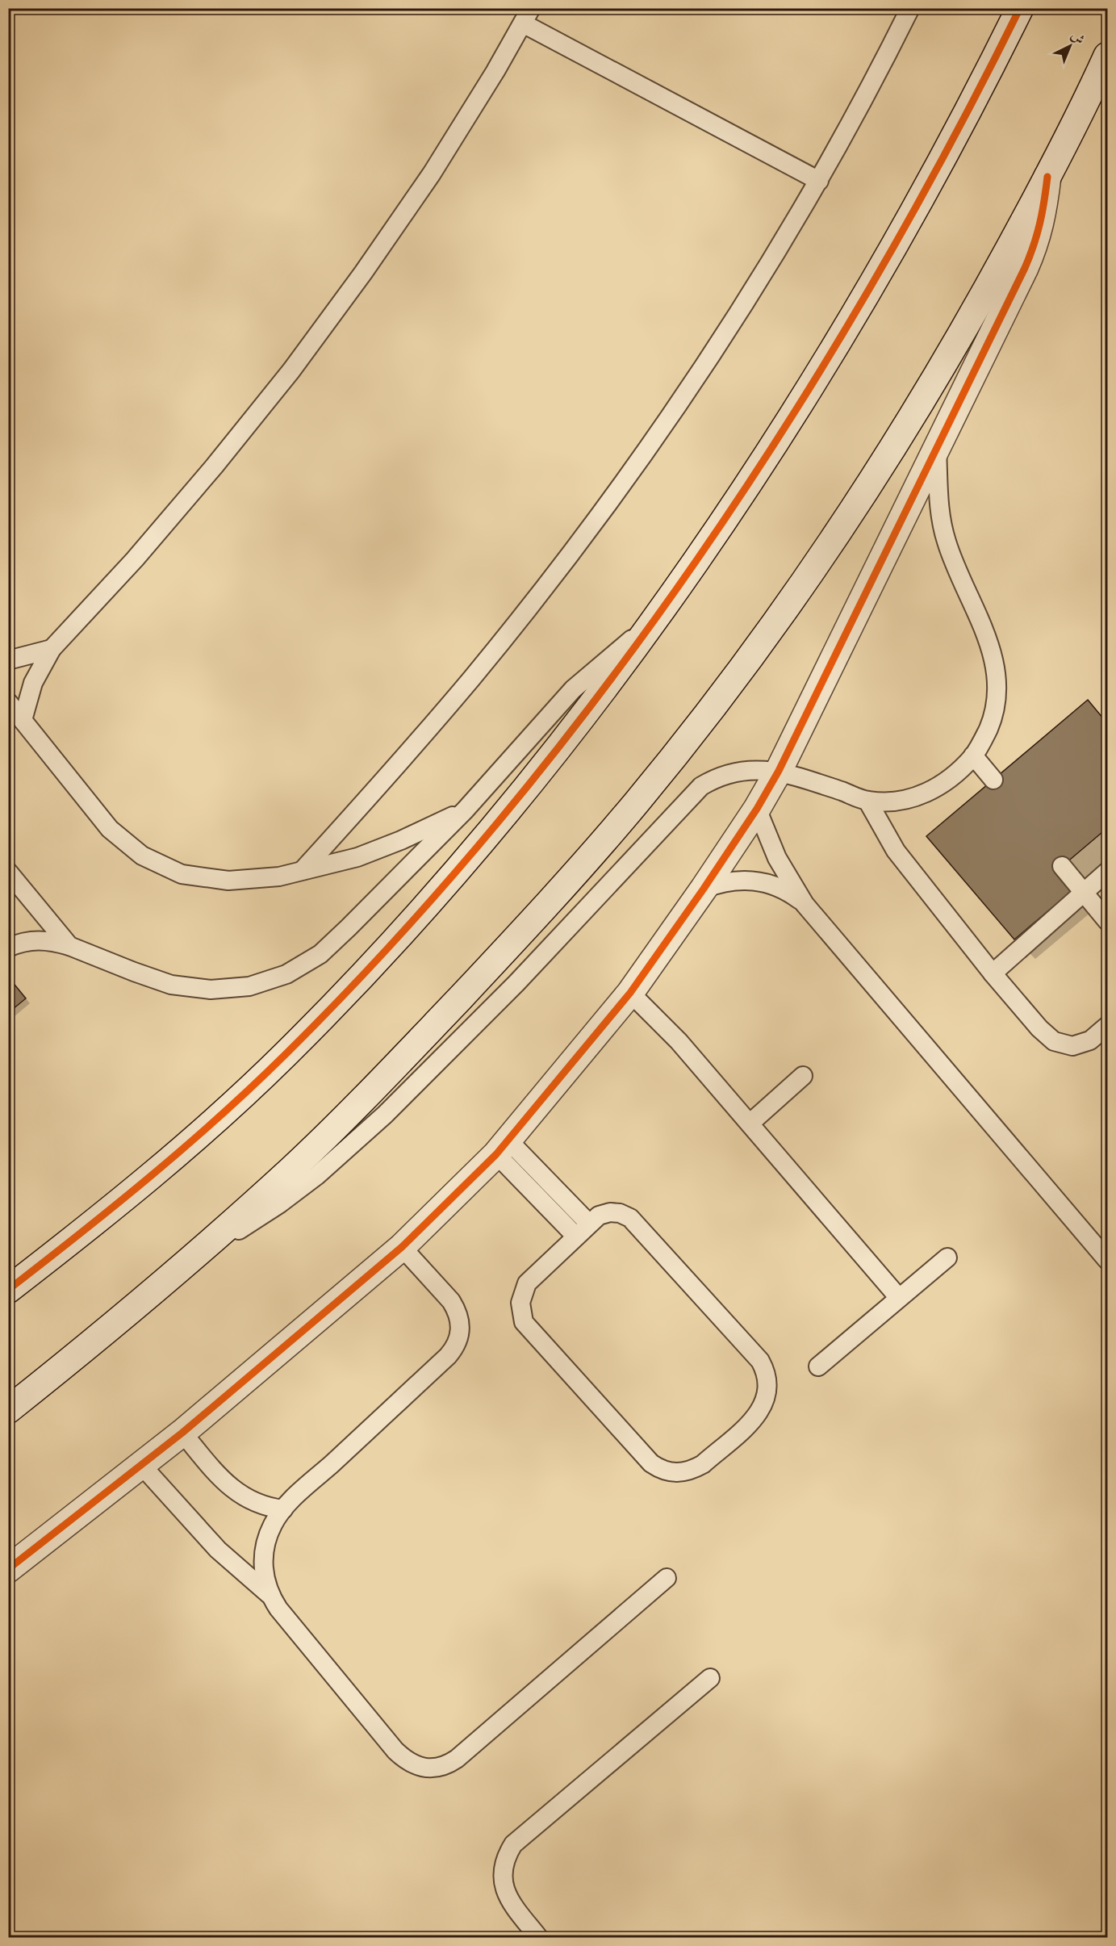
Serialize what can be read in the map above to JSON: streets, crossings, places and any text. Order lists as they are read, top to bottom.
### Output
{
  "north": "top right"
}
